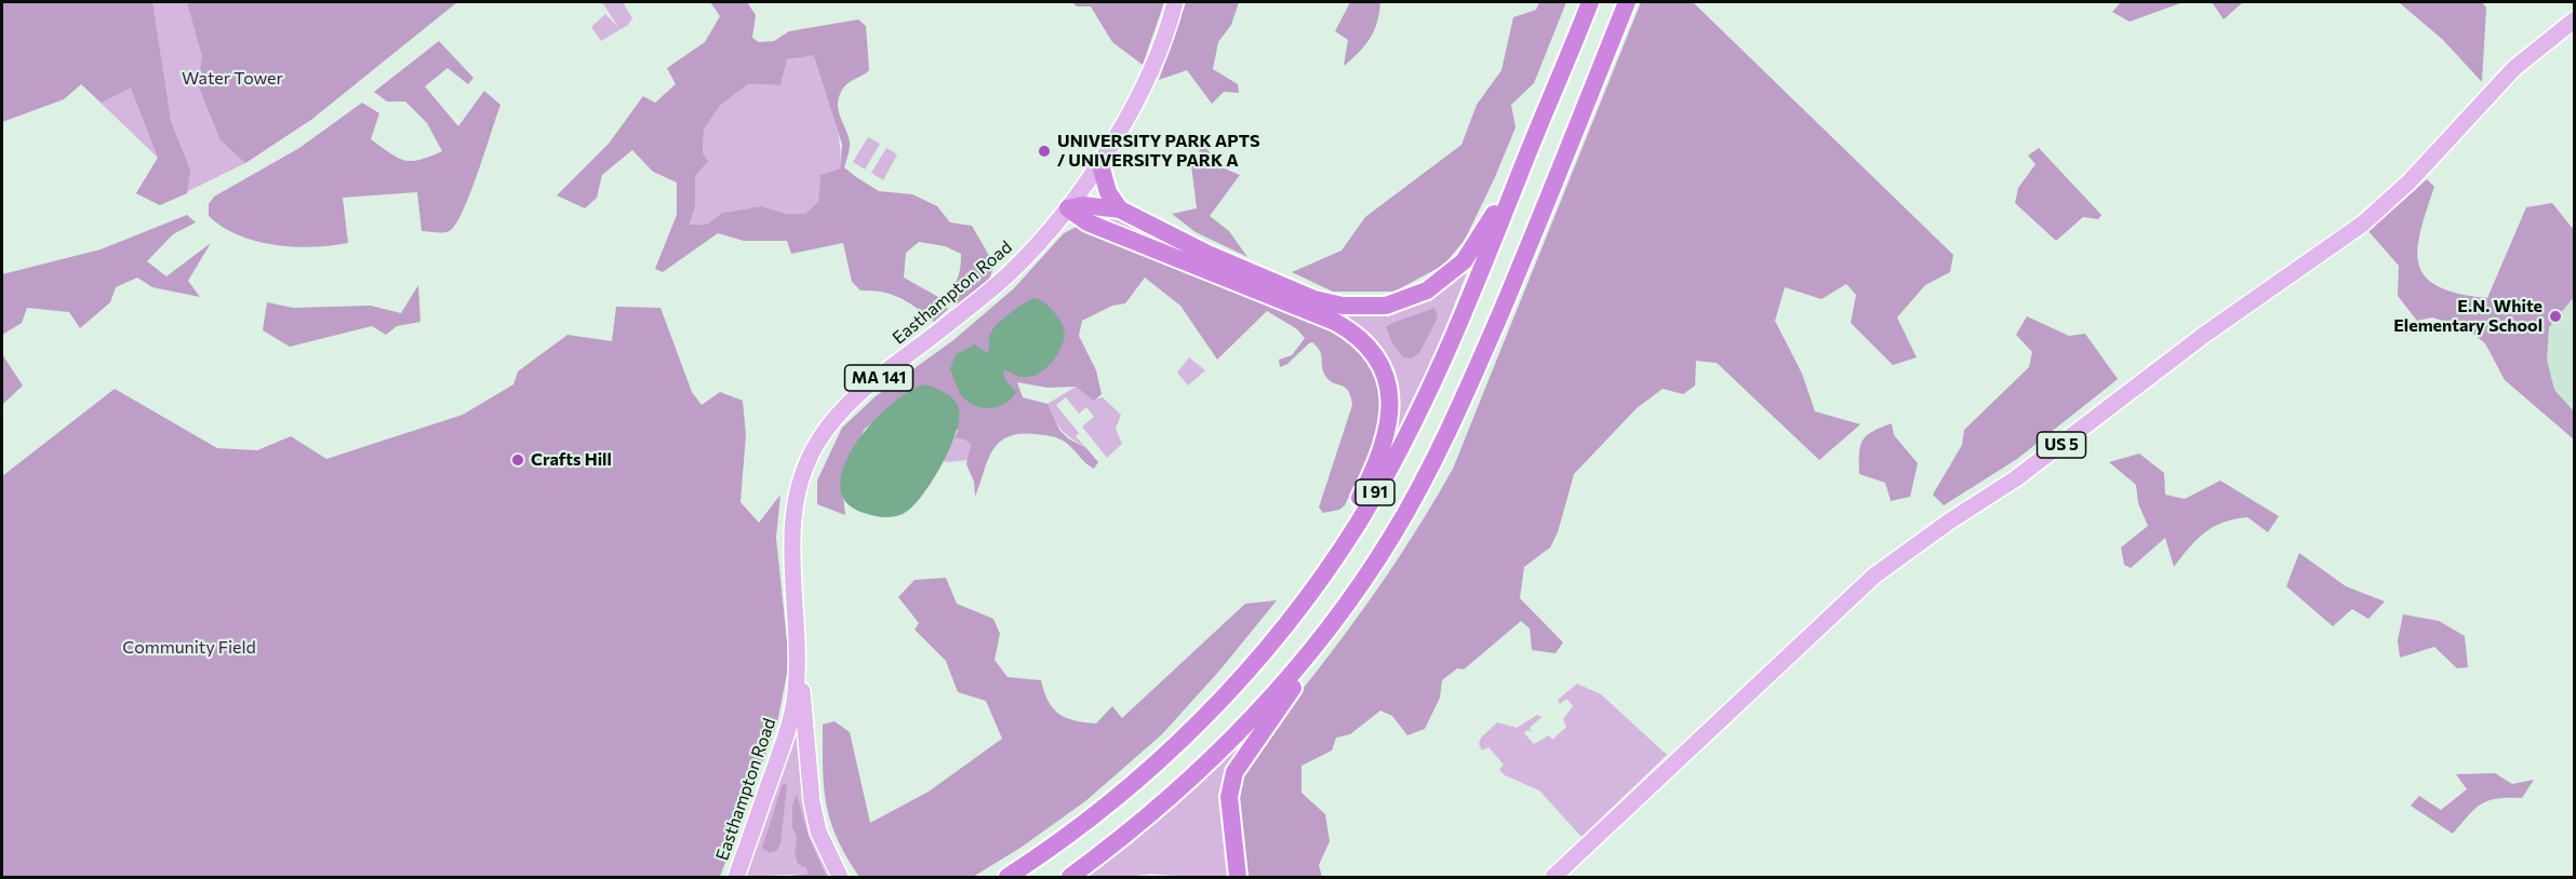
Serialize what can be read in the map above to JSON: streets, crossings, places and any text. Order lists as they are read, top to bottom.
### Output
{
  "streets": {
    "highway": ["I 91"],
    "main road": ["Easthampton Road", "MA 141", "US 5"]
  },
  "crossings": [
    ["Easthampton Road", "MA 141"]
  ],
  "parks": ["Water Tower", "Community Field"],
  "places": ["UNIVERSITY PARK APTS / UNIVERSITY PARK A", "E.N. White Elementary School", "Crafts Hill"]
}
